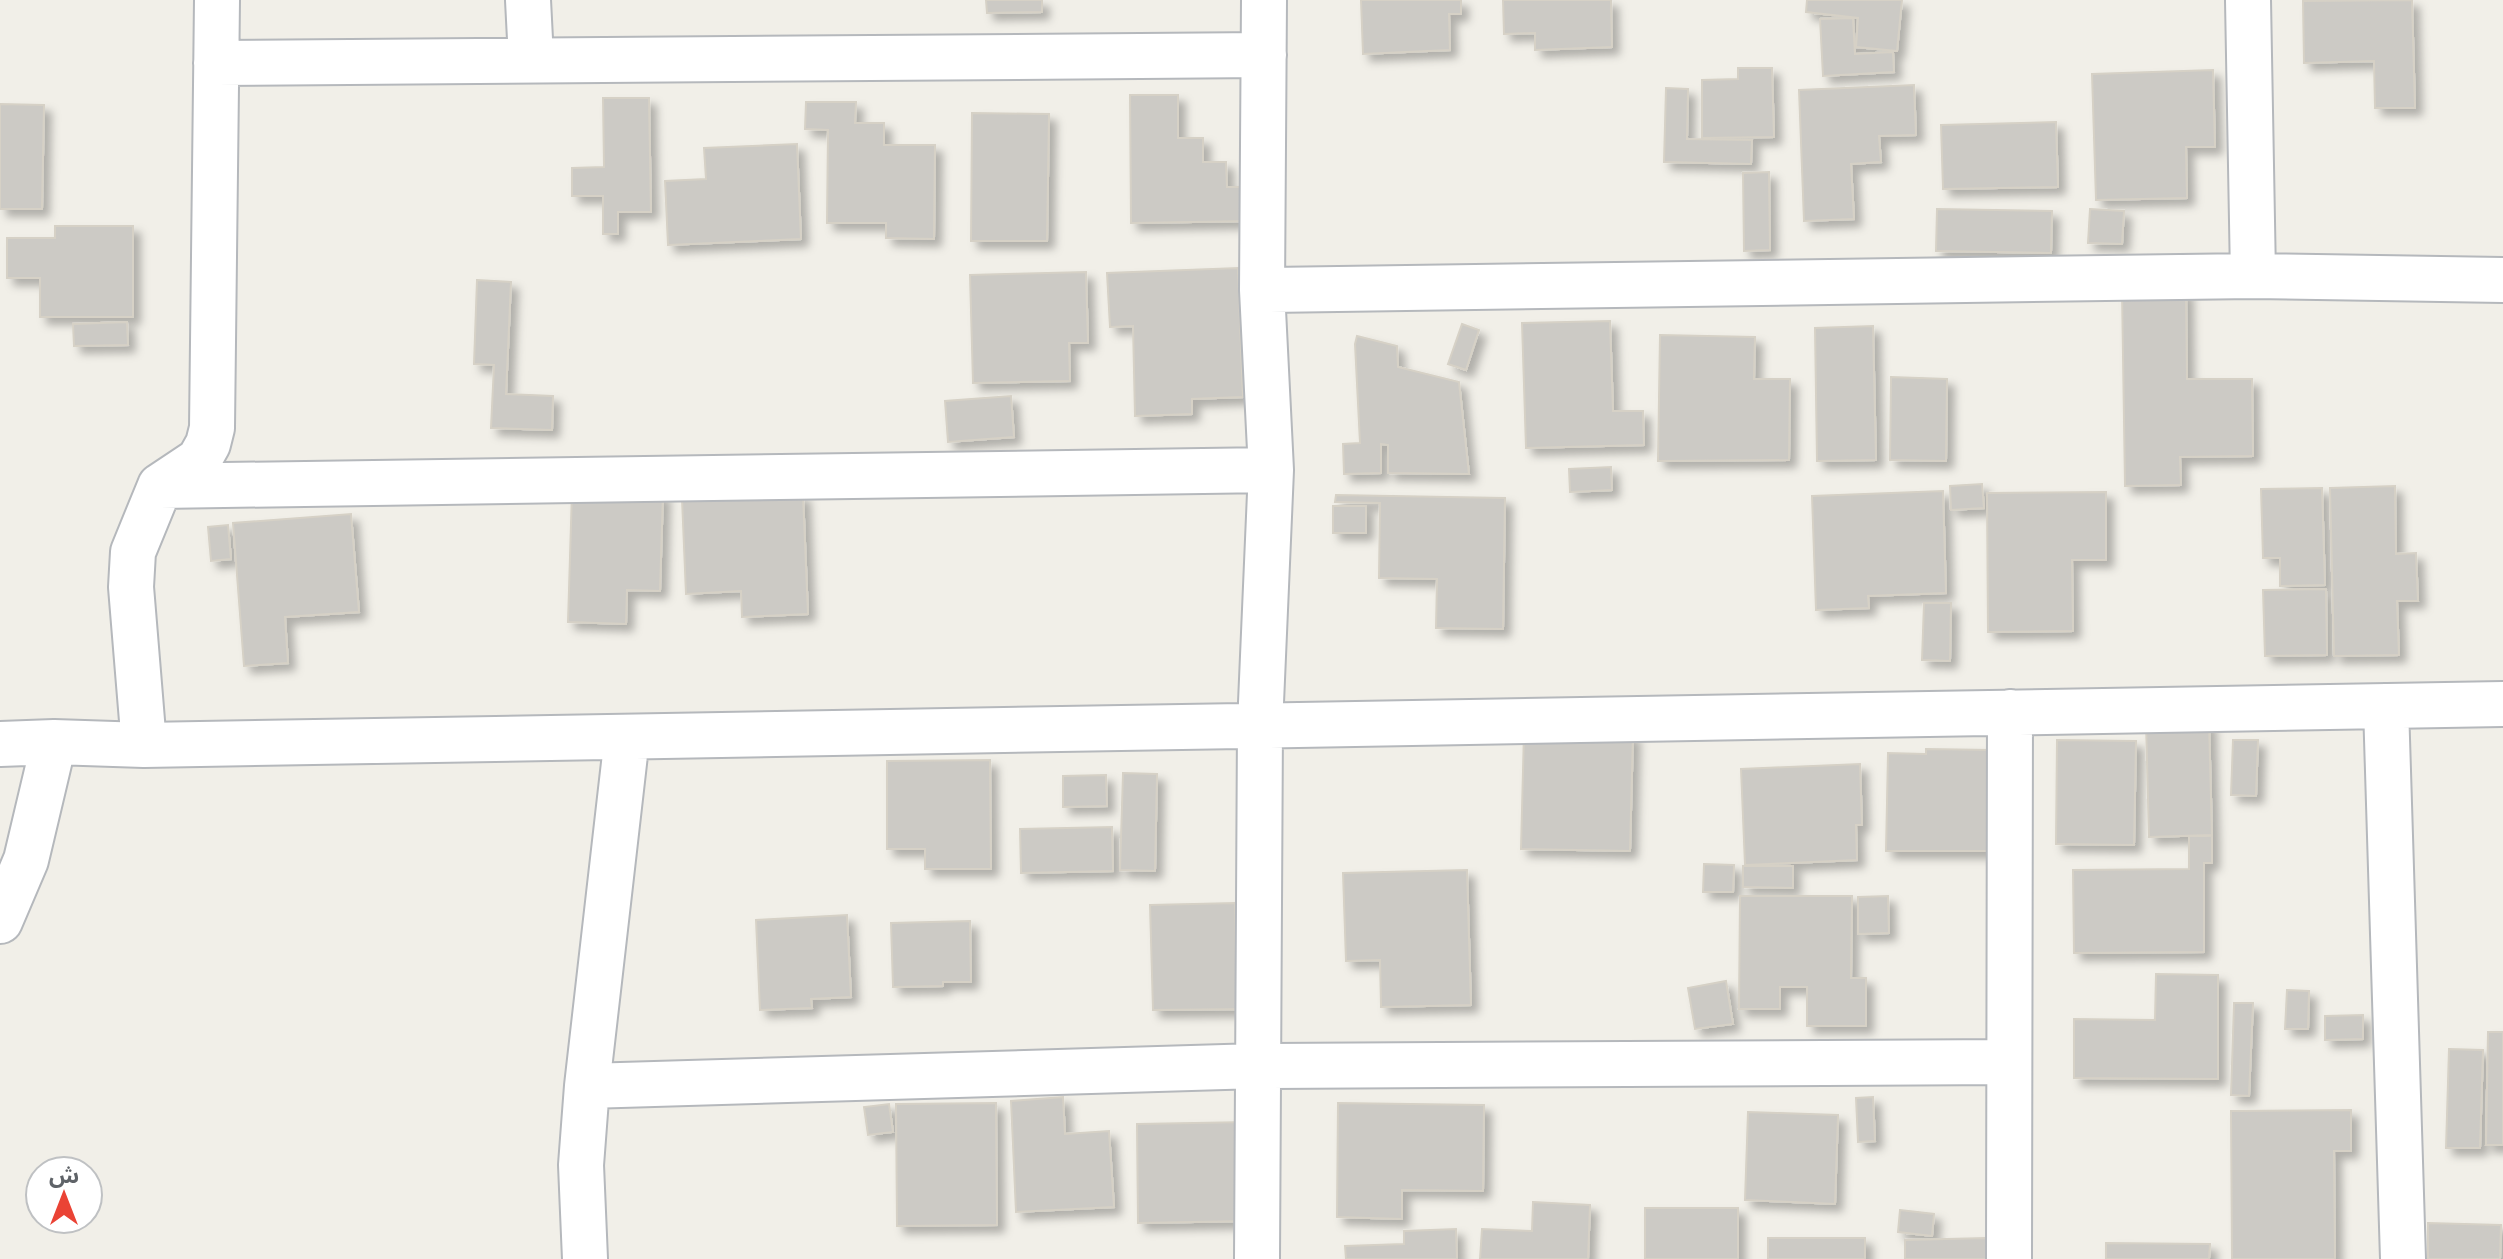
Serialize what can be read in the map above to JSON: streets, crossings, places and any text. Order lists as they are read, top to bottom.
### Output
{
  "north": "top"
}
